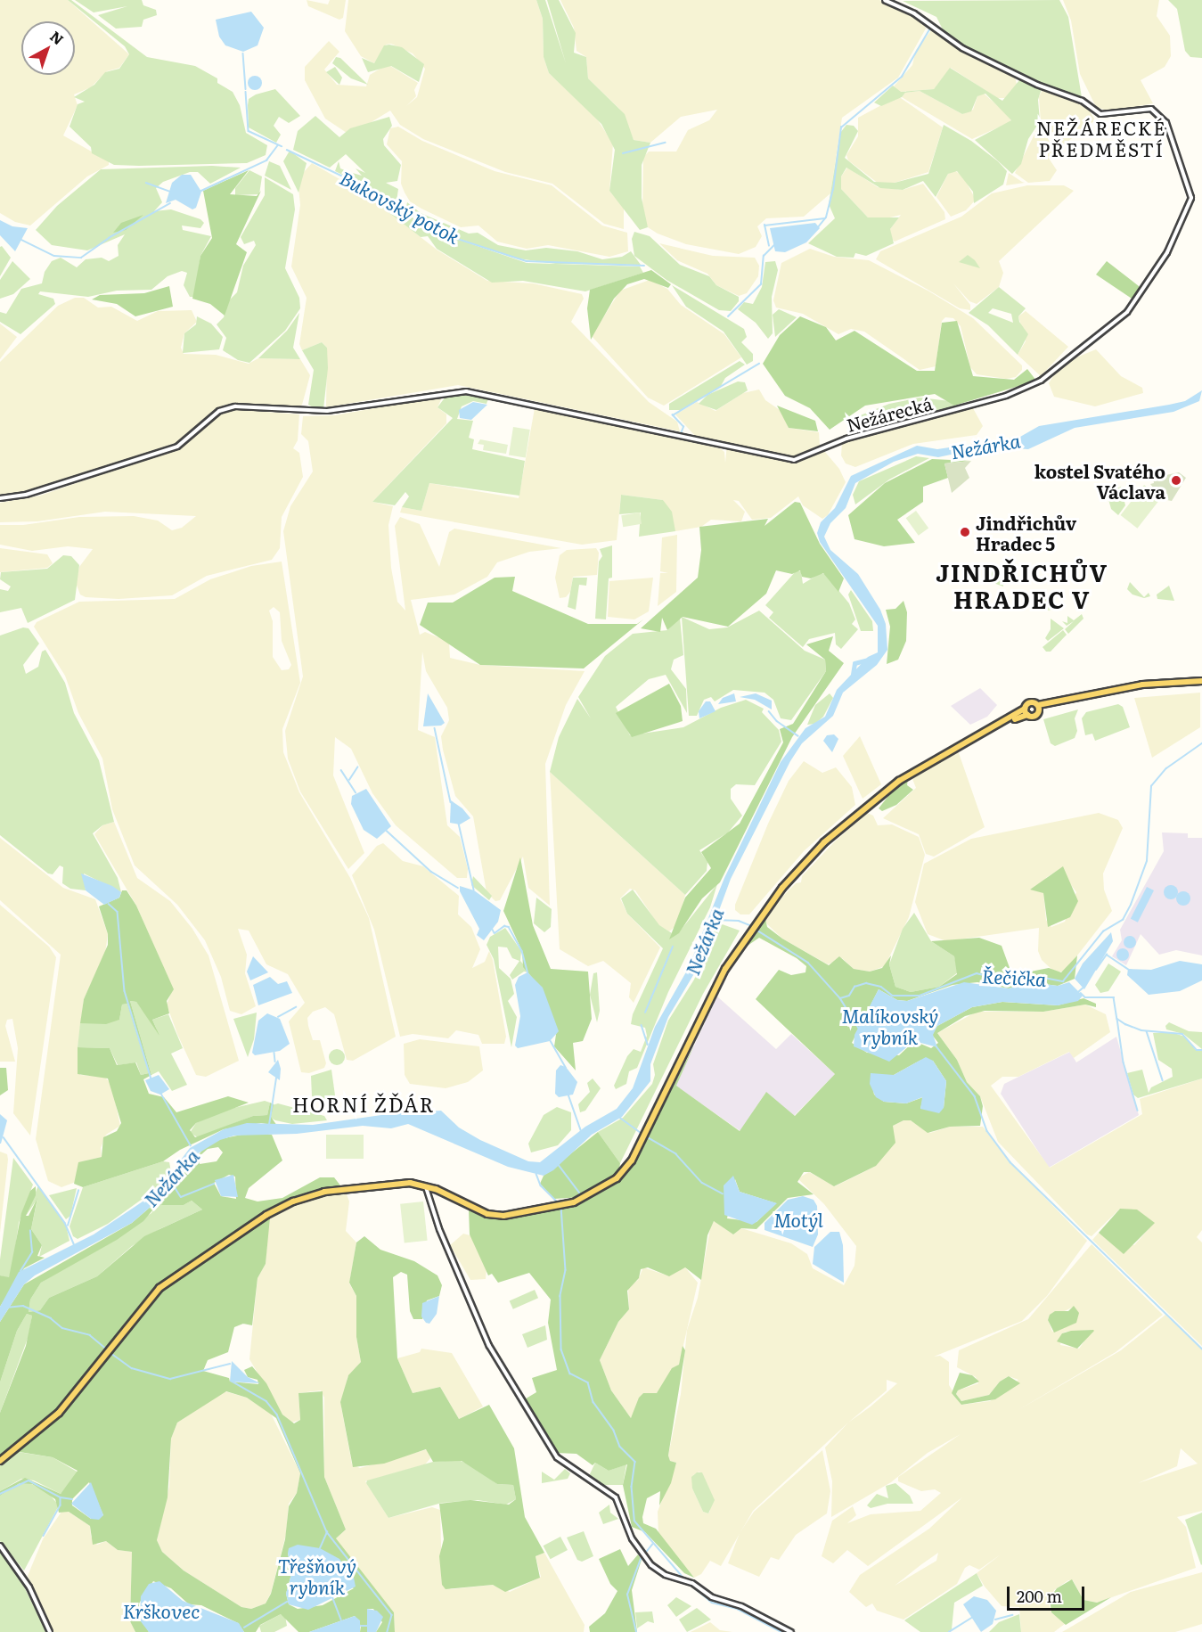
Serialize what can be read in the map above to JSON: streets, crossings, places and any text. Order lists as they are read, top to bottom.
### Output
{
  "streets": {
    "street": ["Nežárecká"]
  },
  "districts": ["NEŽÁRECKÉ PŘEDMĚSTÍ", "JINDŘICHŮV HRADEC V", "HORNÍ ŽĎÁR"],
  "water": [
    "Bukovský potok",
    "Nežárka",
    "Řečička",
    "Malíkovský rybník",
    "Motýl",
    "Třešňový rybník",
    "Krškovec"
  ],
  "places": ["kostel Svatého Václava", "Jindřichův Hradec 5"],
  "scale_bar": "200 m",
  "north": "top right"
}
